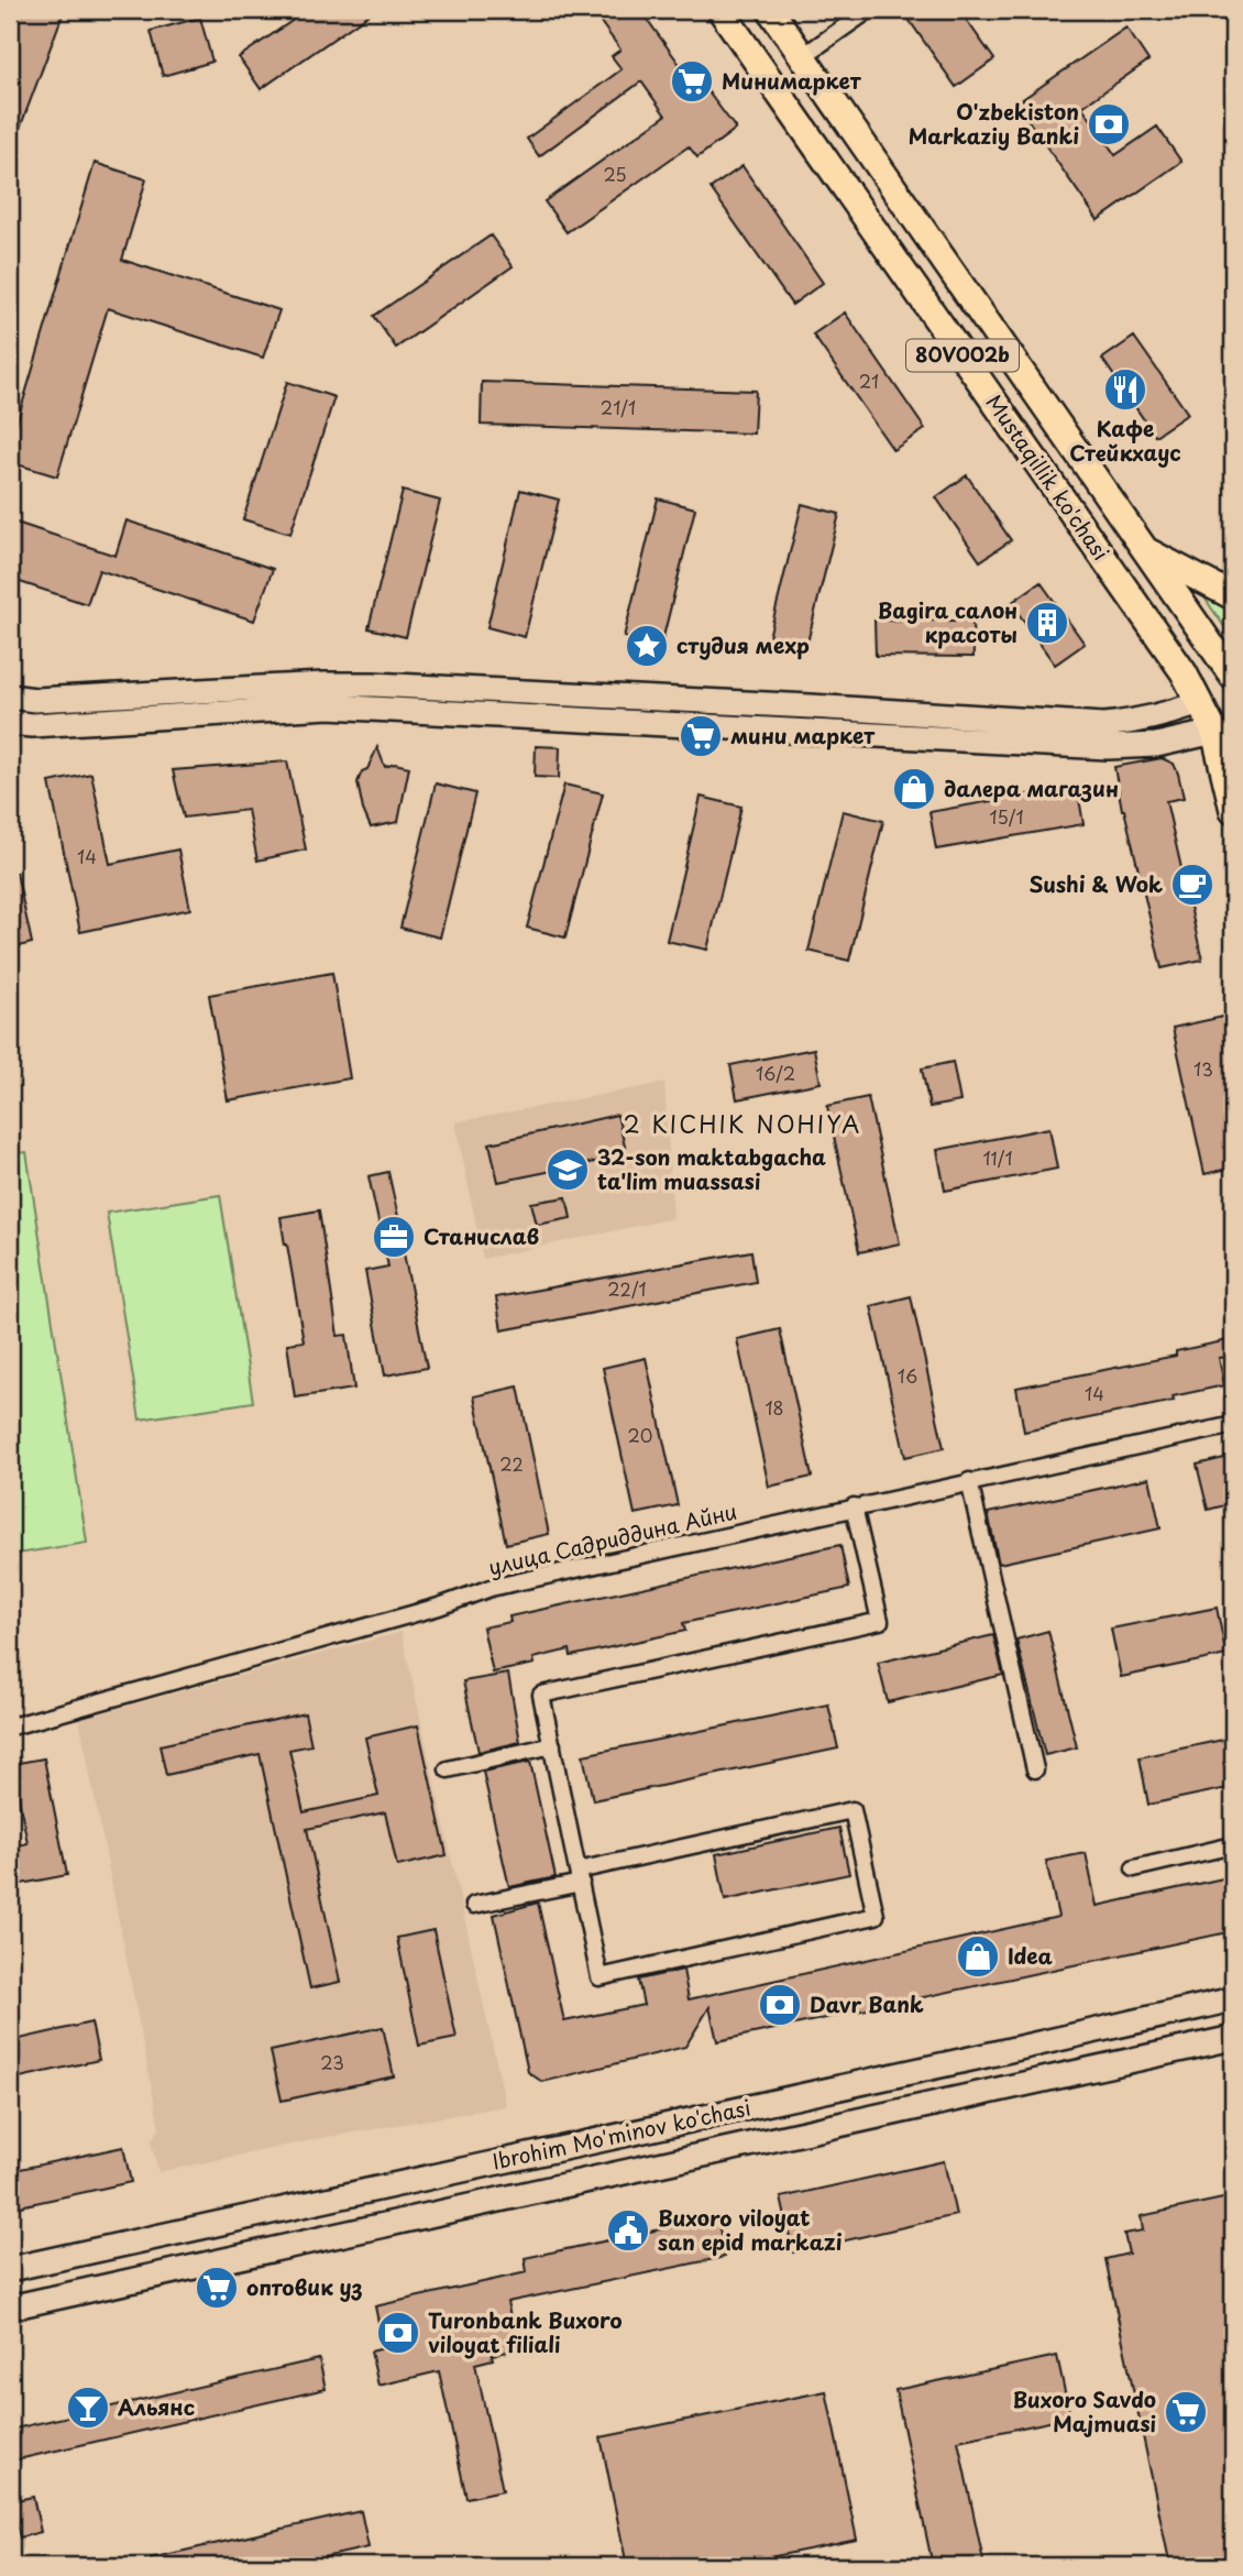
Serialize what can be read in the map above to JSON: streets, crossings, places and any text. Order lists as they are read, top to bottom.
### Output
{
  "streets": {
    "main road": ["80V002b", "Mustaqillik ko'chasi", "Ibrohim Mo'minov ko'chasi"],
    "street": ["улица Садриддина Айни"]
  },
  "districts": ["2 KICHIK NOHIYA"],
  "places": {
    "supermarket": [
      "Минимаркет",
      "мини маркет",
      "оптовик уз",
      "Buxoro Savdo Majmuasi"
    ],
    "bank": ["O'zbekiston Markaziy Banki", "Davr Bank", "Turonbank Buxoro viloyat filiali"],
    "restaurant": ["Кафе Стейкхаус"],
    "building": ["Bagira салон красоты"],
    "place": ["студия мехр"],
    "shop": ["далера магазин", "Idea"],
    "cafe": ["Sushi & Wok"],
    "school or university": ["32-son maktabgacha ta'lim muassasi"],
    "office": ["Станислав"],
    "public building": ["Buxoro viloyat san epid markazi"],
    "bar": ["Альянс"]
  },
  "house_numbers": [
    "25",
    "21",
    "21/1",
    "15/1",
    "14",
    "13",
    "16/2",
    "11/1",
    "22/1",
    "16",
    "14",
    "18",
    "20",
    "22",
    "23"
  ]
}
